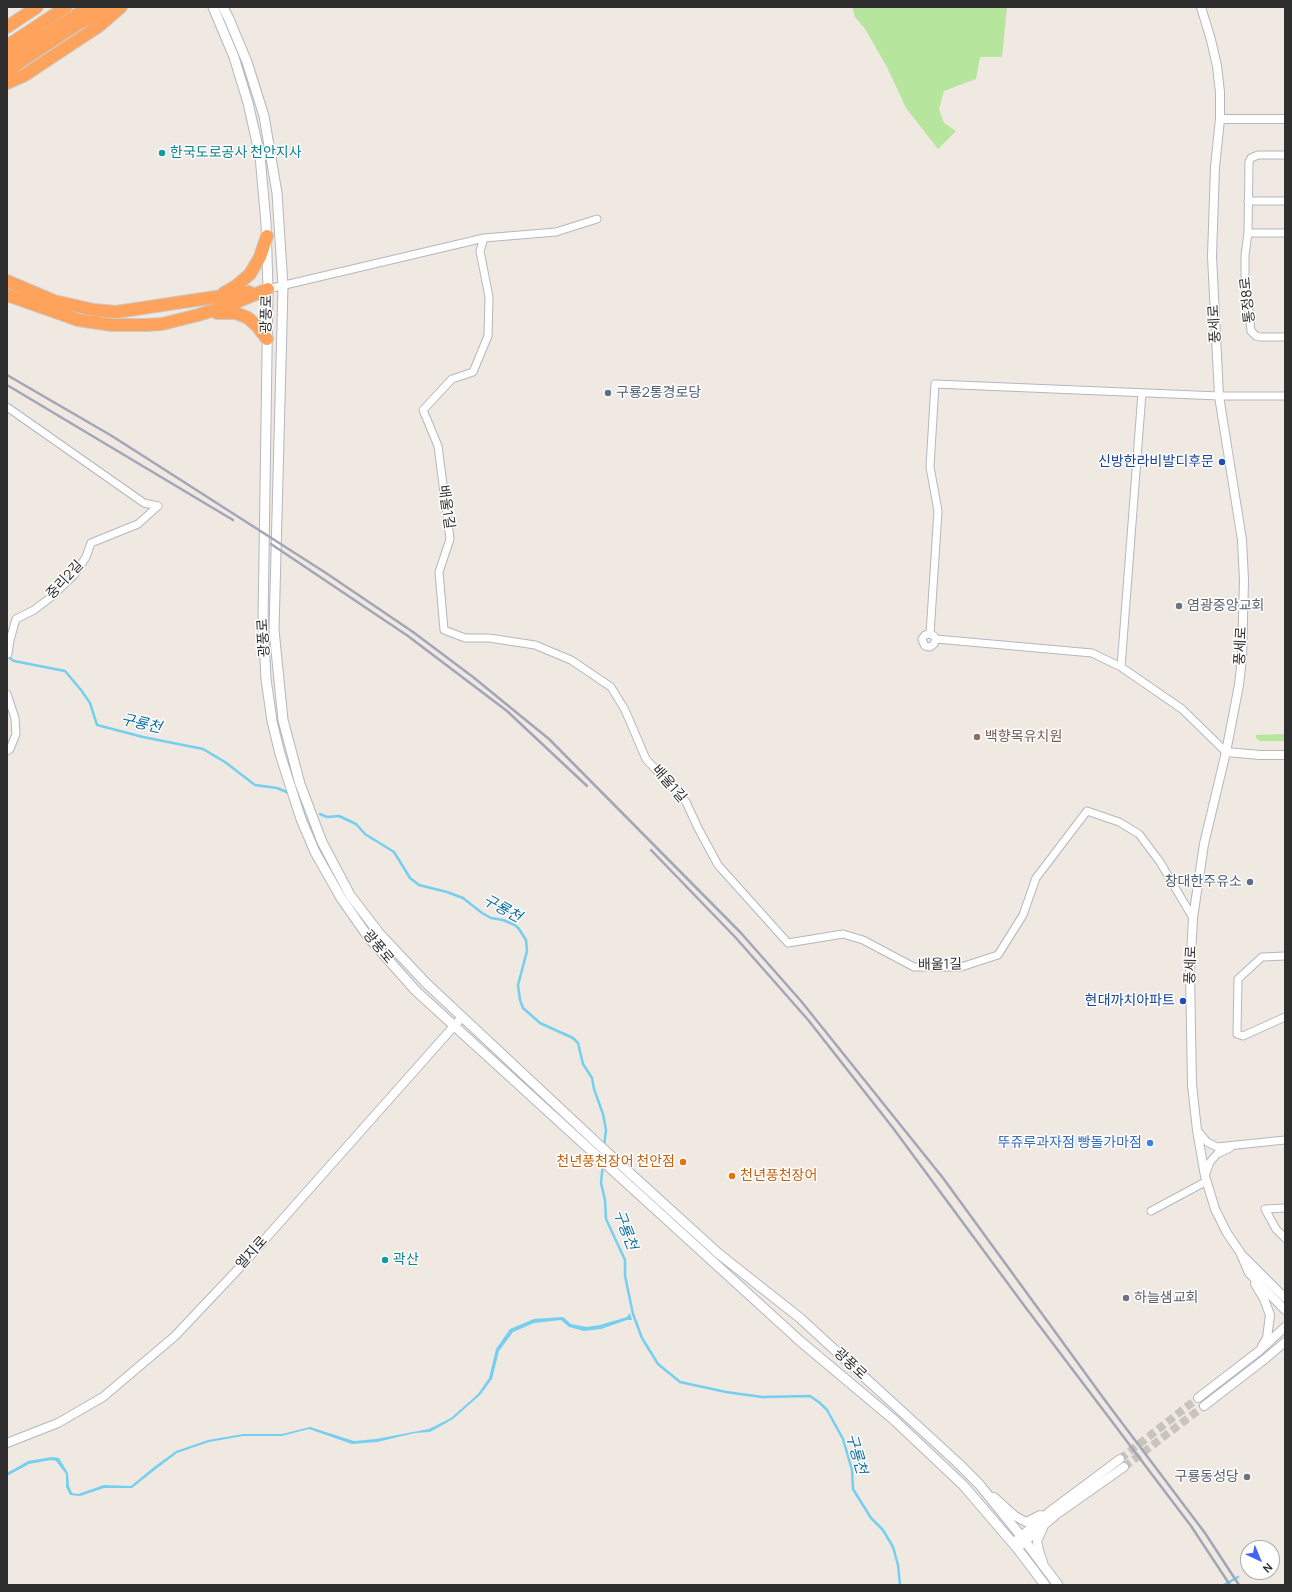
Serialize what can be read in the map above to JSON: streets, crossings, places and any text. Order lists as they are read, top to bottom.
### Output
{
  "streets": {
    "main road": ["광풍로"],
    "street": [
      "통정8로",
      "풍세로",
      "배울1길",
      "중리2길",
      "엘지로"
    ]
  },
  "crossings": [
    ["광풍로", "엘지로"],
    ["풍세로", "배울1길"]
  ],
  "water": ["구룡천"],
  "places": [
    "한국도로공사 천안지사",
    "구룡2통경로당",
    "신방한라비발디후문",
    "염광중앙교회",
    "백향목유치원",
    "창대한주유소",
    "현대까치아파트",
    "뚜쥬루과자점 빵돌가마점",
    "천년풍천장어 천안점",
    "천년풍천장어",
    "곽산",
    "하늘샘교회",
    "구룡동성당"
  ],
  "north": "bottom right"
}
